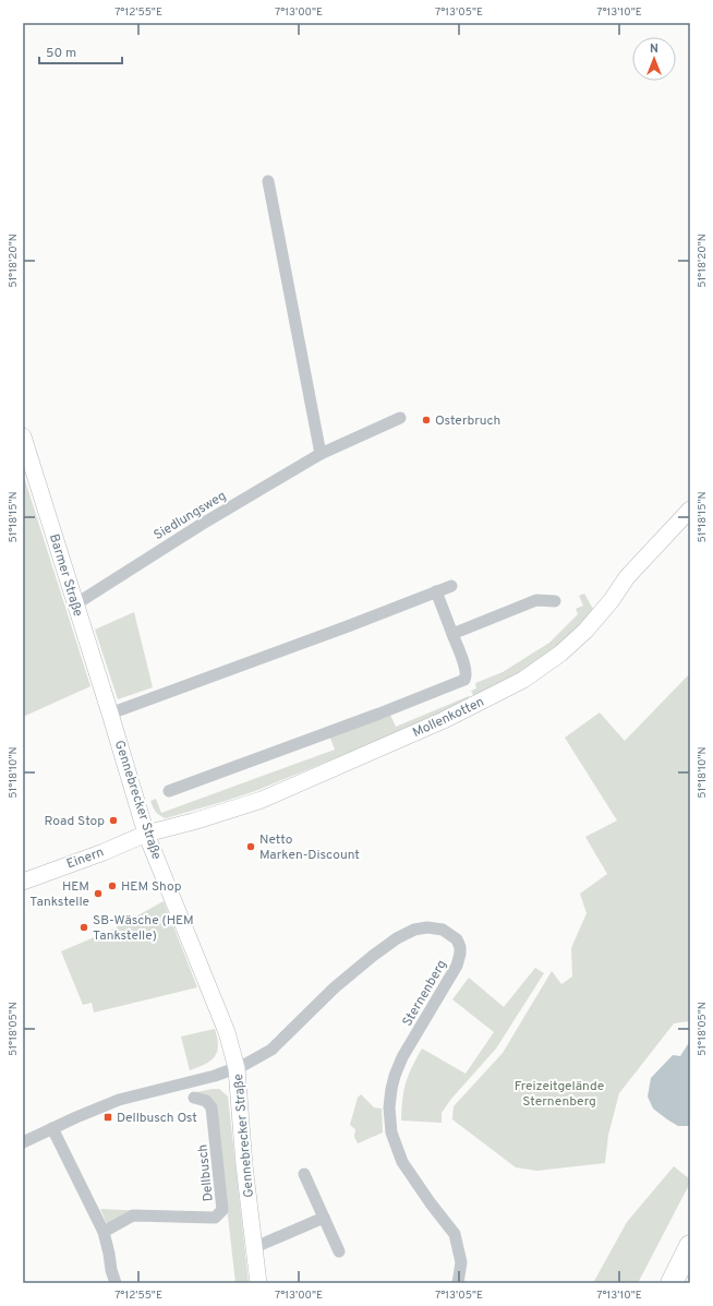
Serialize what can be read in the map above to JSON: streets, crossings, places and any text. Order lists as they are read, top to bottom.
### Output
{
  "streets": {
    "main road": [
      "Barmer Straße",
      "Mollenkotten",
      "Gennebrecker Straße",
      "Einern"
    ],
    "street": ["Siedlungsweg", "Sternenberg", "Dellbusch"]
  },
  "crossings": [
    ["Siedlungsweg", "Barmer Straße"],
    ["Barmer Straße", "Gennebrecker Straße"],
    ["Mollenkotten", "Gennebrecker Straße"],
    ["Mollenkotten", "Einern"],
    ["Gennebrecker Straße", "Einern"],
    ["Gennebrecker Straße", "Sternenberg"]
  ],
  "parks": ["Freizeitgelände Sternenberg"],
  "places": {
    "other": [
      "Osterbruch",
      "Road Stop",
      "Netto Marken-Discount",
      "HEM Shop",
      "HEM Tankstelle",
      "SB-Wäsche (HEM Tankstelle)"
    ],
    "transit": ["Dellbusch Ost"]
  },
  "scale_bar": "50 m",
  "north": "top",
  "coordinates": [
    "7°12'55\"E",
    "7°13'00\"E",
    "7°13'05\"E",
    "7°13'10\"E",
    "51°18'20\"N",
    "51°18'15\"N",
    "51°18'10\"N",
    "51°18'05\"N"
  ]
}
